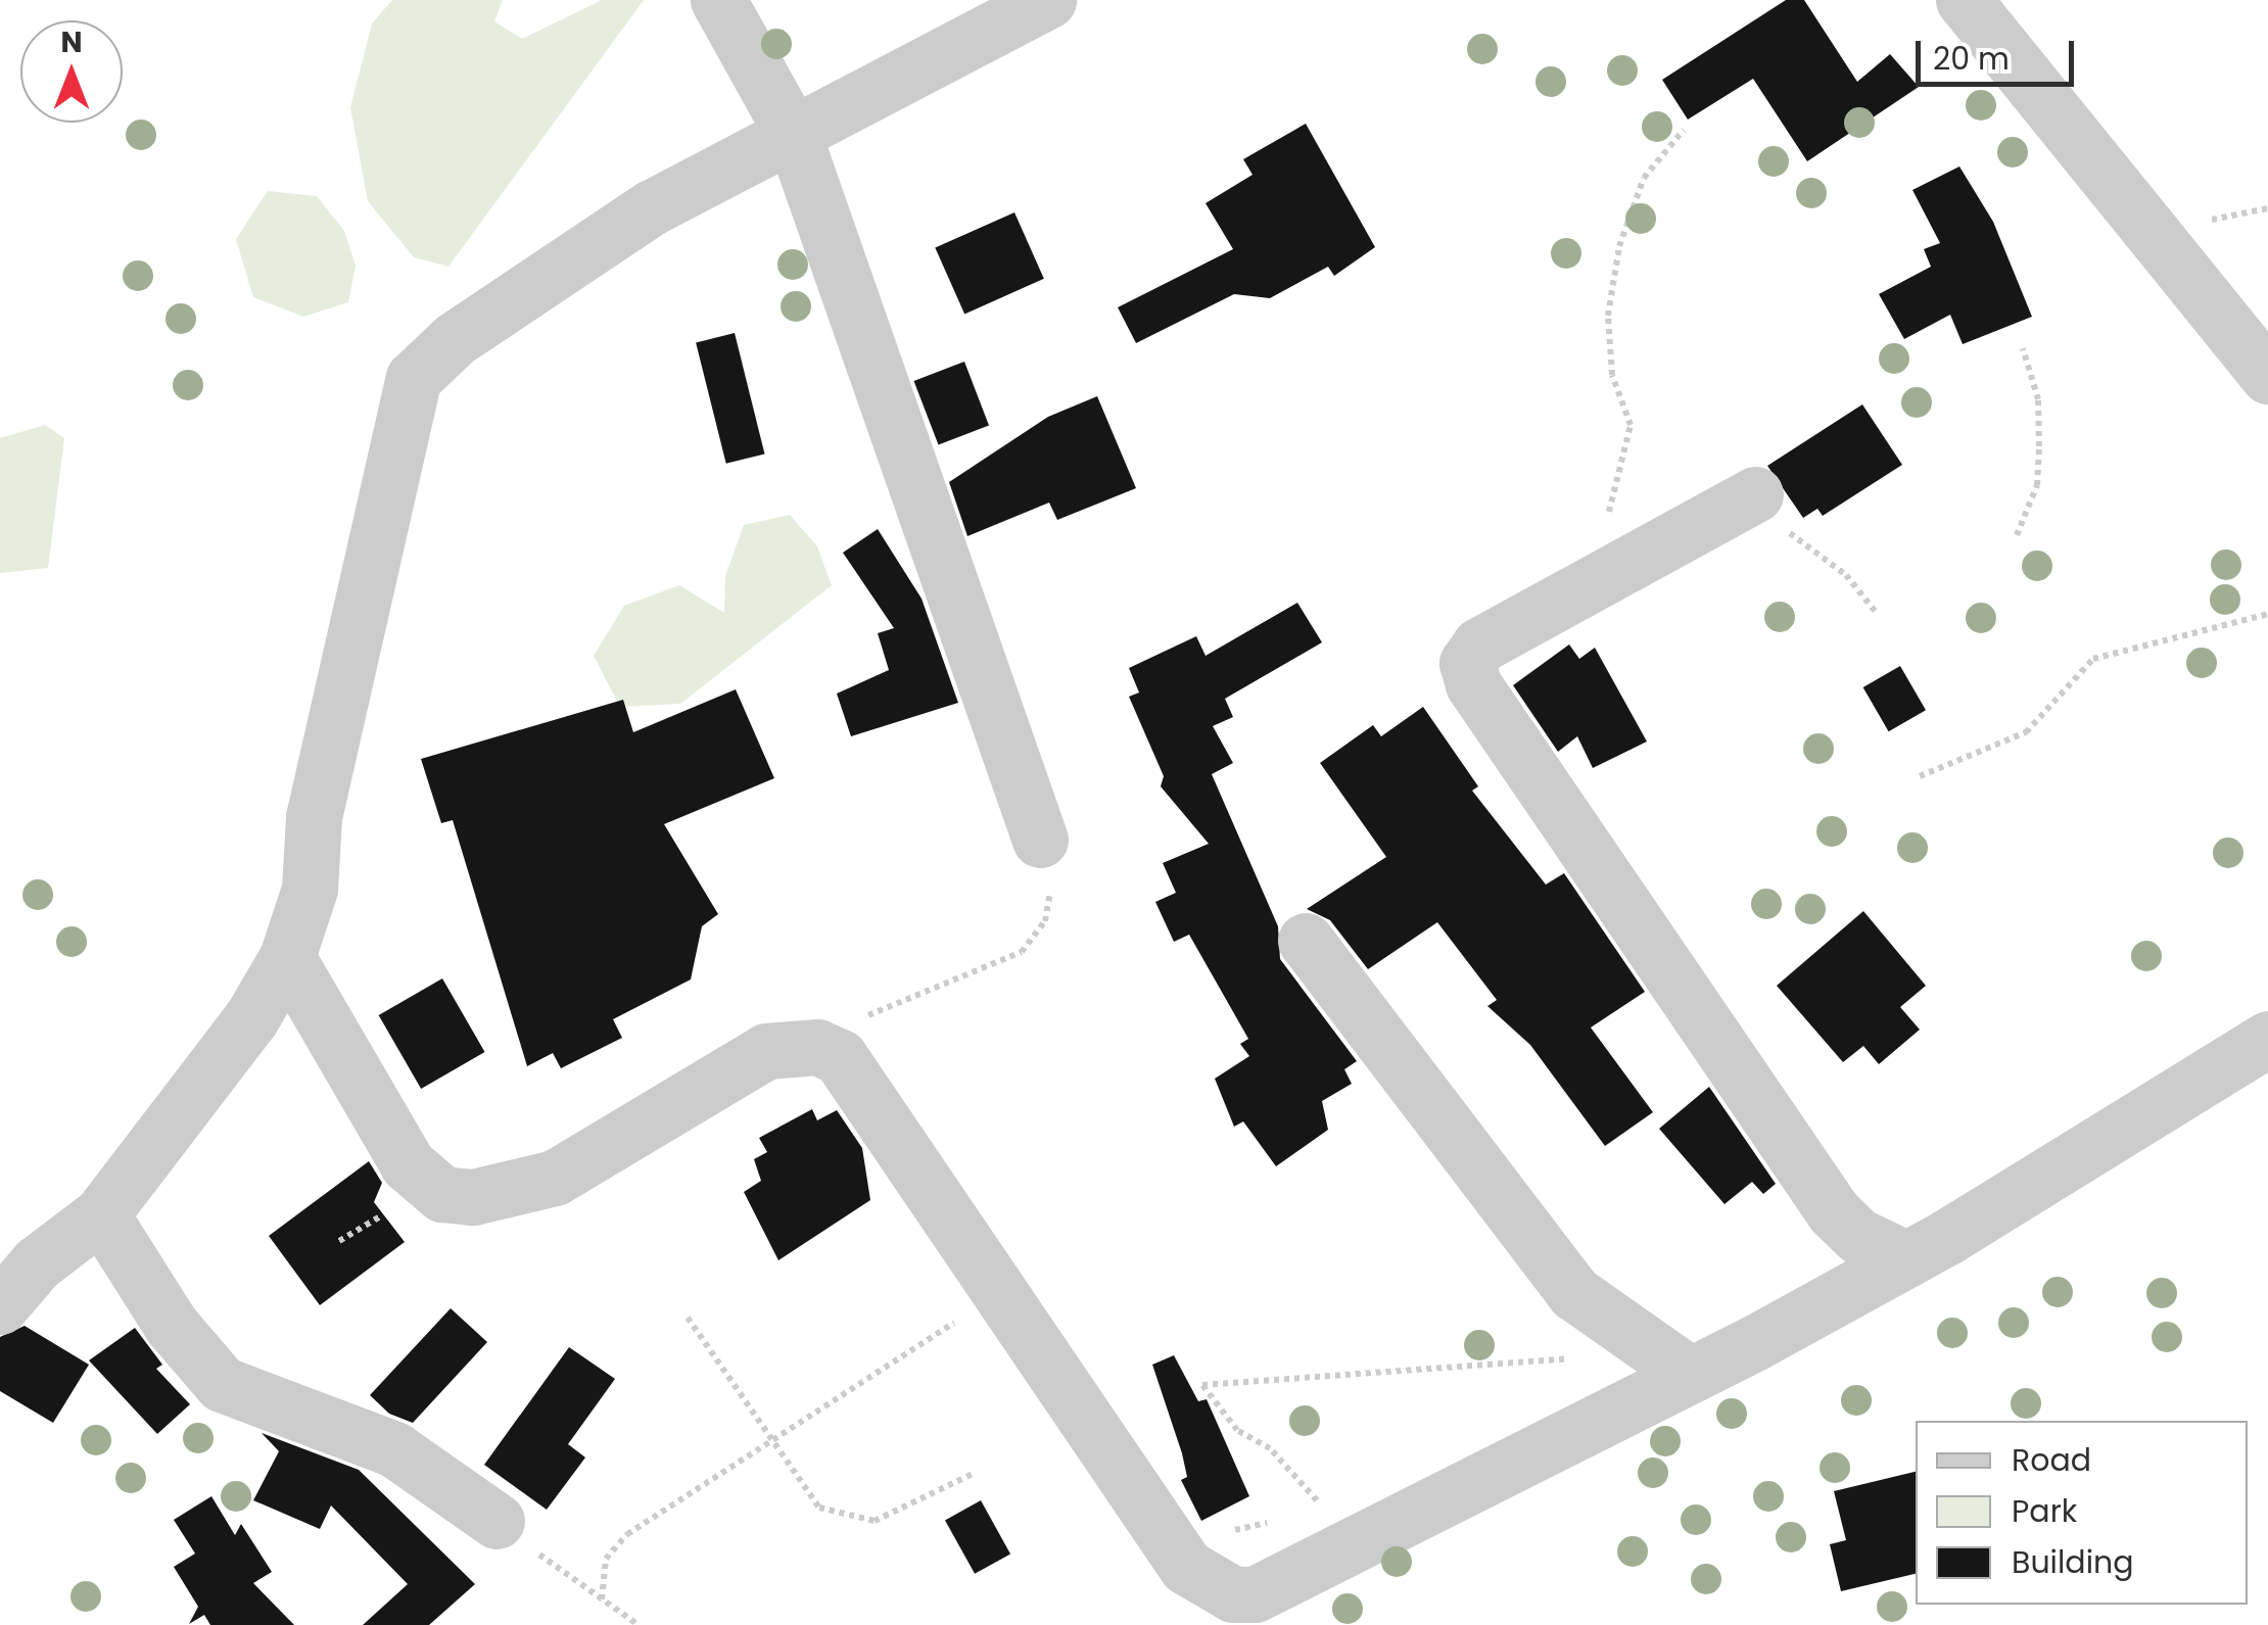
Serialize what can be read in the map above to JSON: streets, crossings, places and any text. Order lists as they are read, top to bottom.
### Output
{
  "legend": ["Road", "Park", "Building"],
  "scale_bar": "20 m",
  "north": "top"
}
